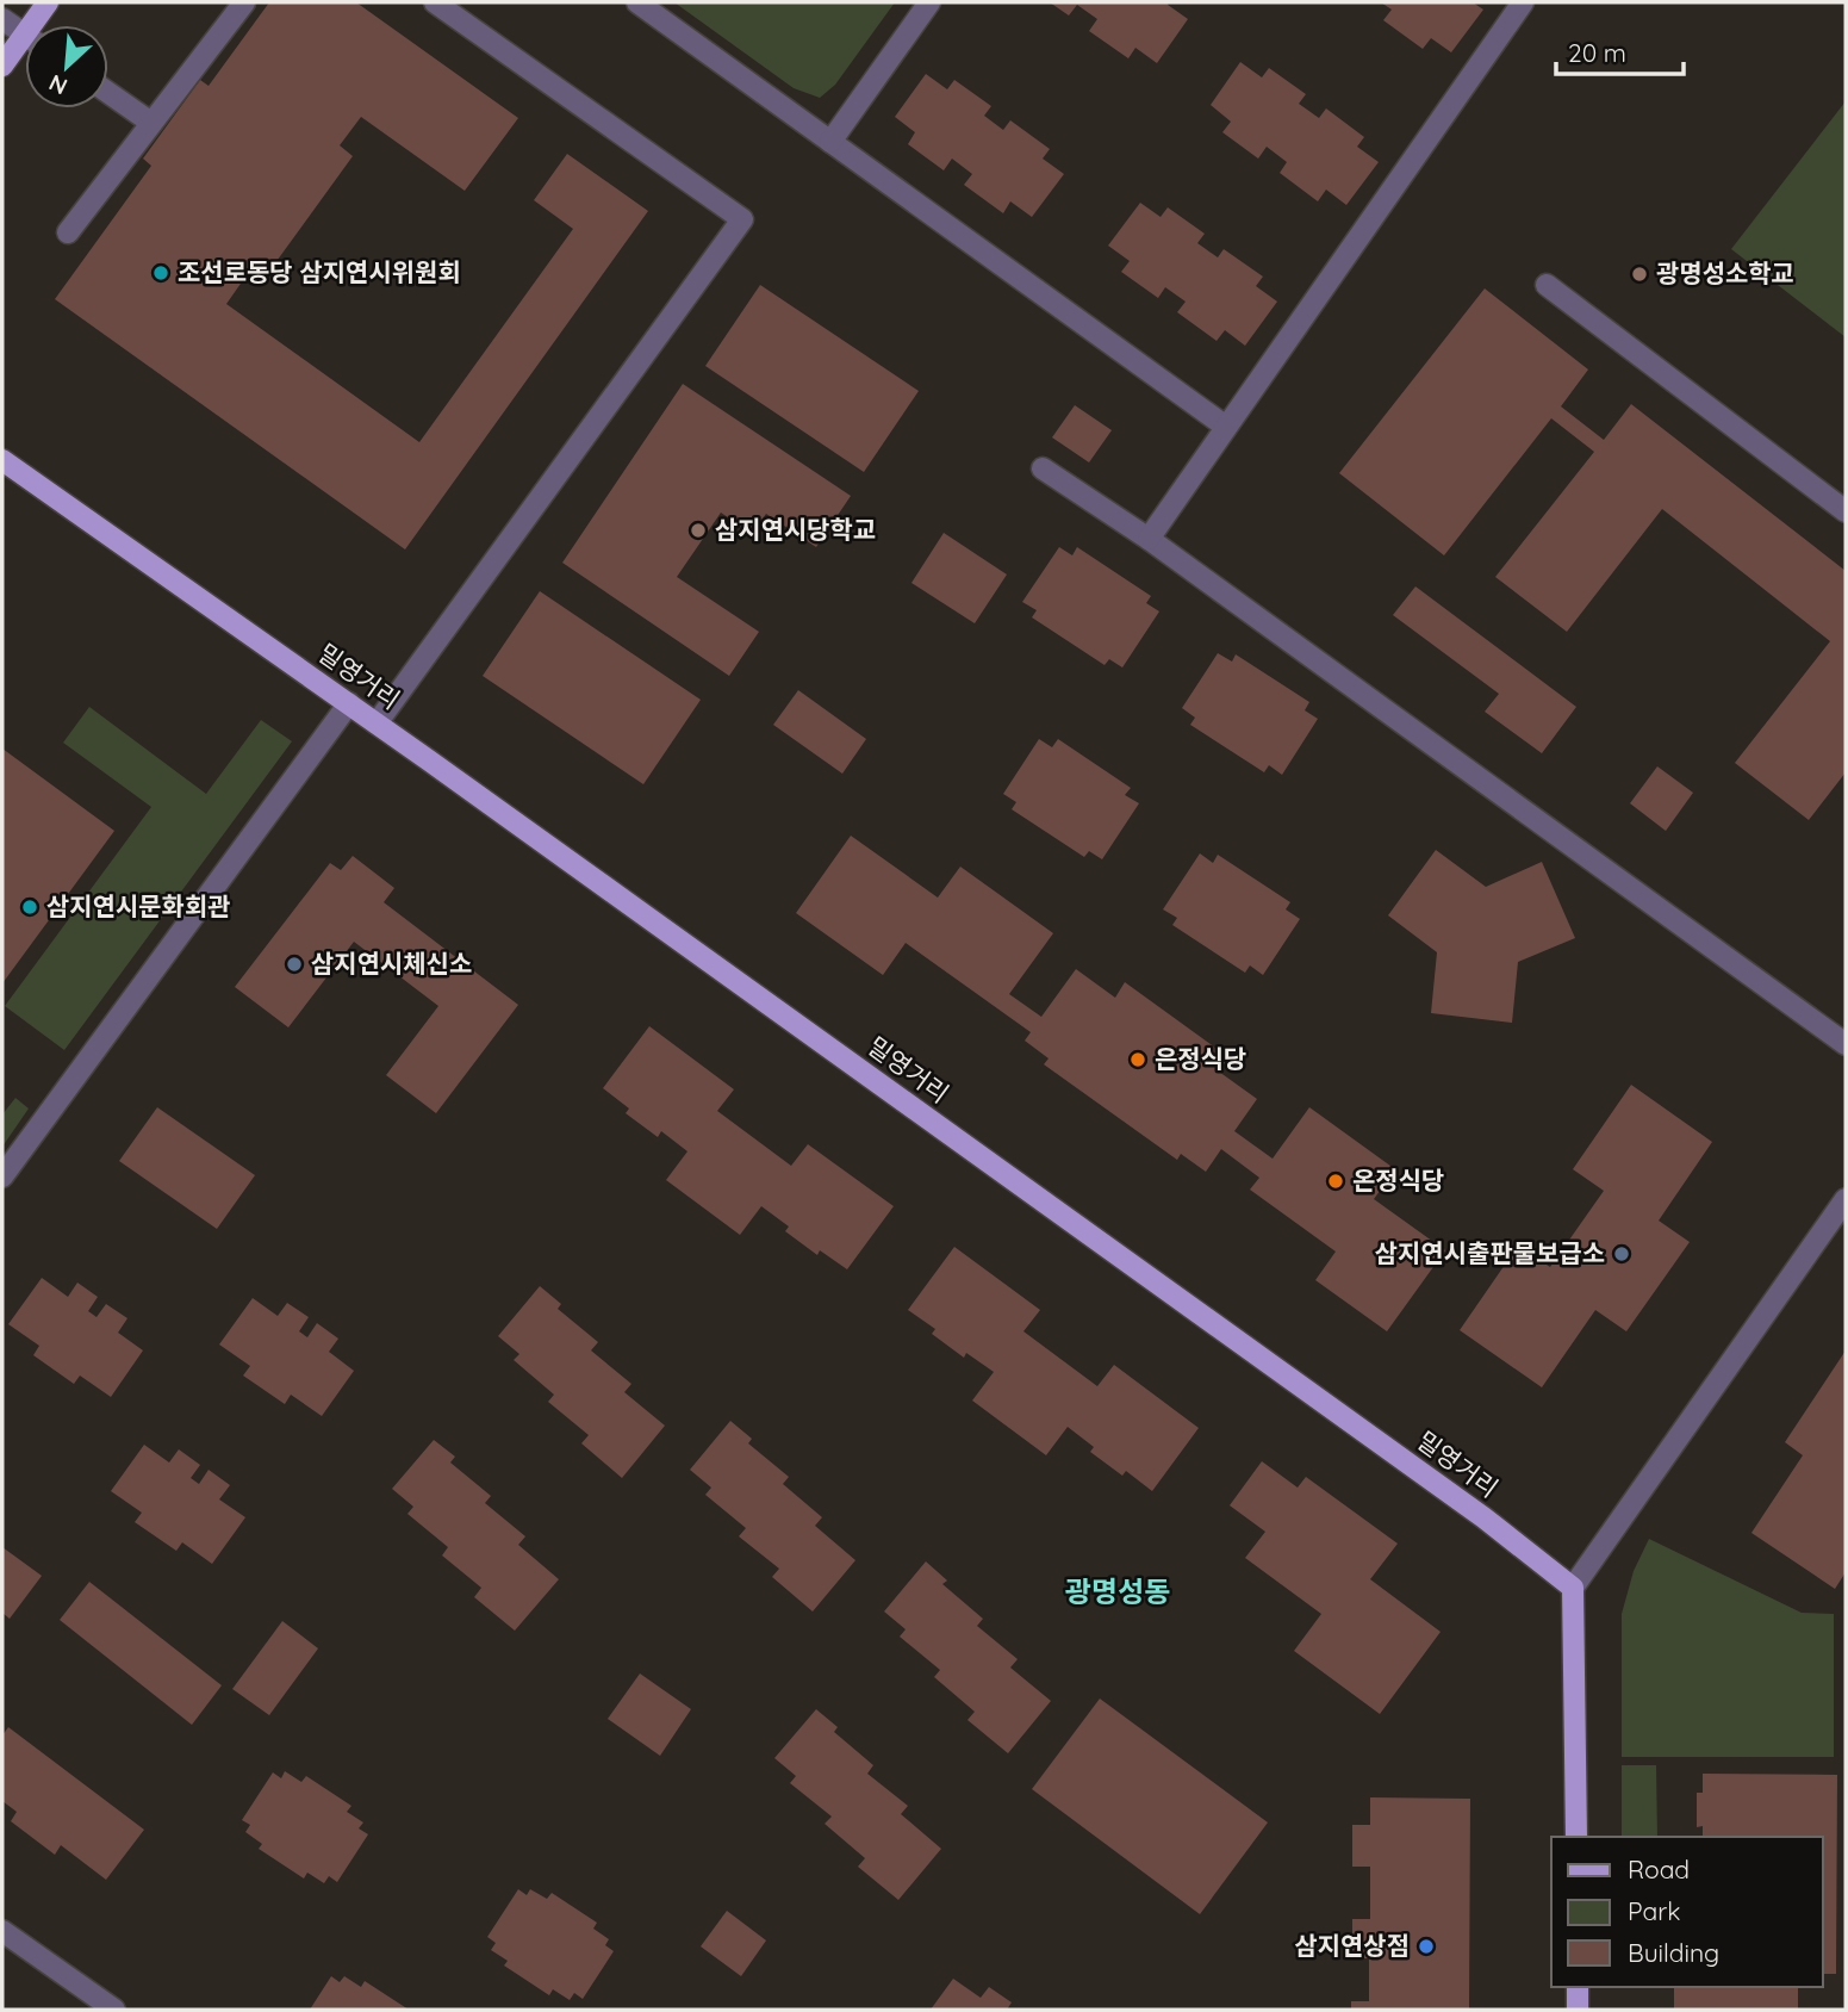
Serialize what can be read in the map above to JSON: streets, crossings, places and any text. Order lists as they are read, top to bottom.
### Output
{
  "streets": {
    "main road": ["밀영거리"]
  },
  "districts": ["광명성동"],
  "places": [
    "조선로동당 삼지연시위원회",
    "광명성소학교",
    "삼지연시당학교",
    "삼지연시문화회관",
    "삼지연시체신소",
    "은정식당",
    "온정식당",
    "삼지연시출판물보급소",
    "삼지연상점"
  ],
  "legend": ["Road", "Park", "Building"],
  "scale_bar": "20 m",
  "north": "bottom left"
}
